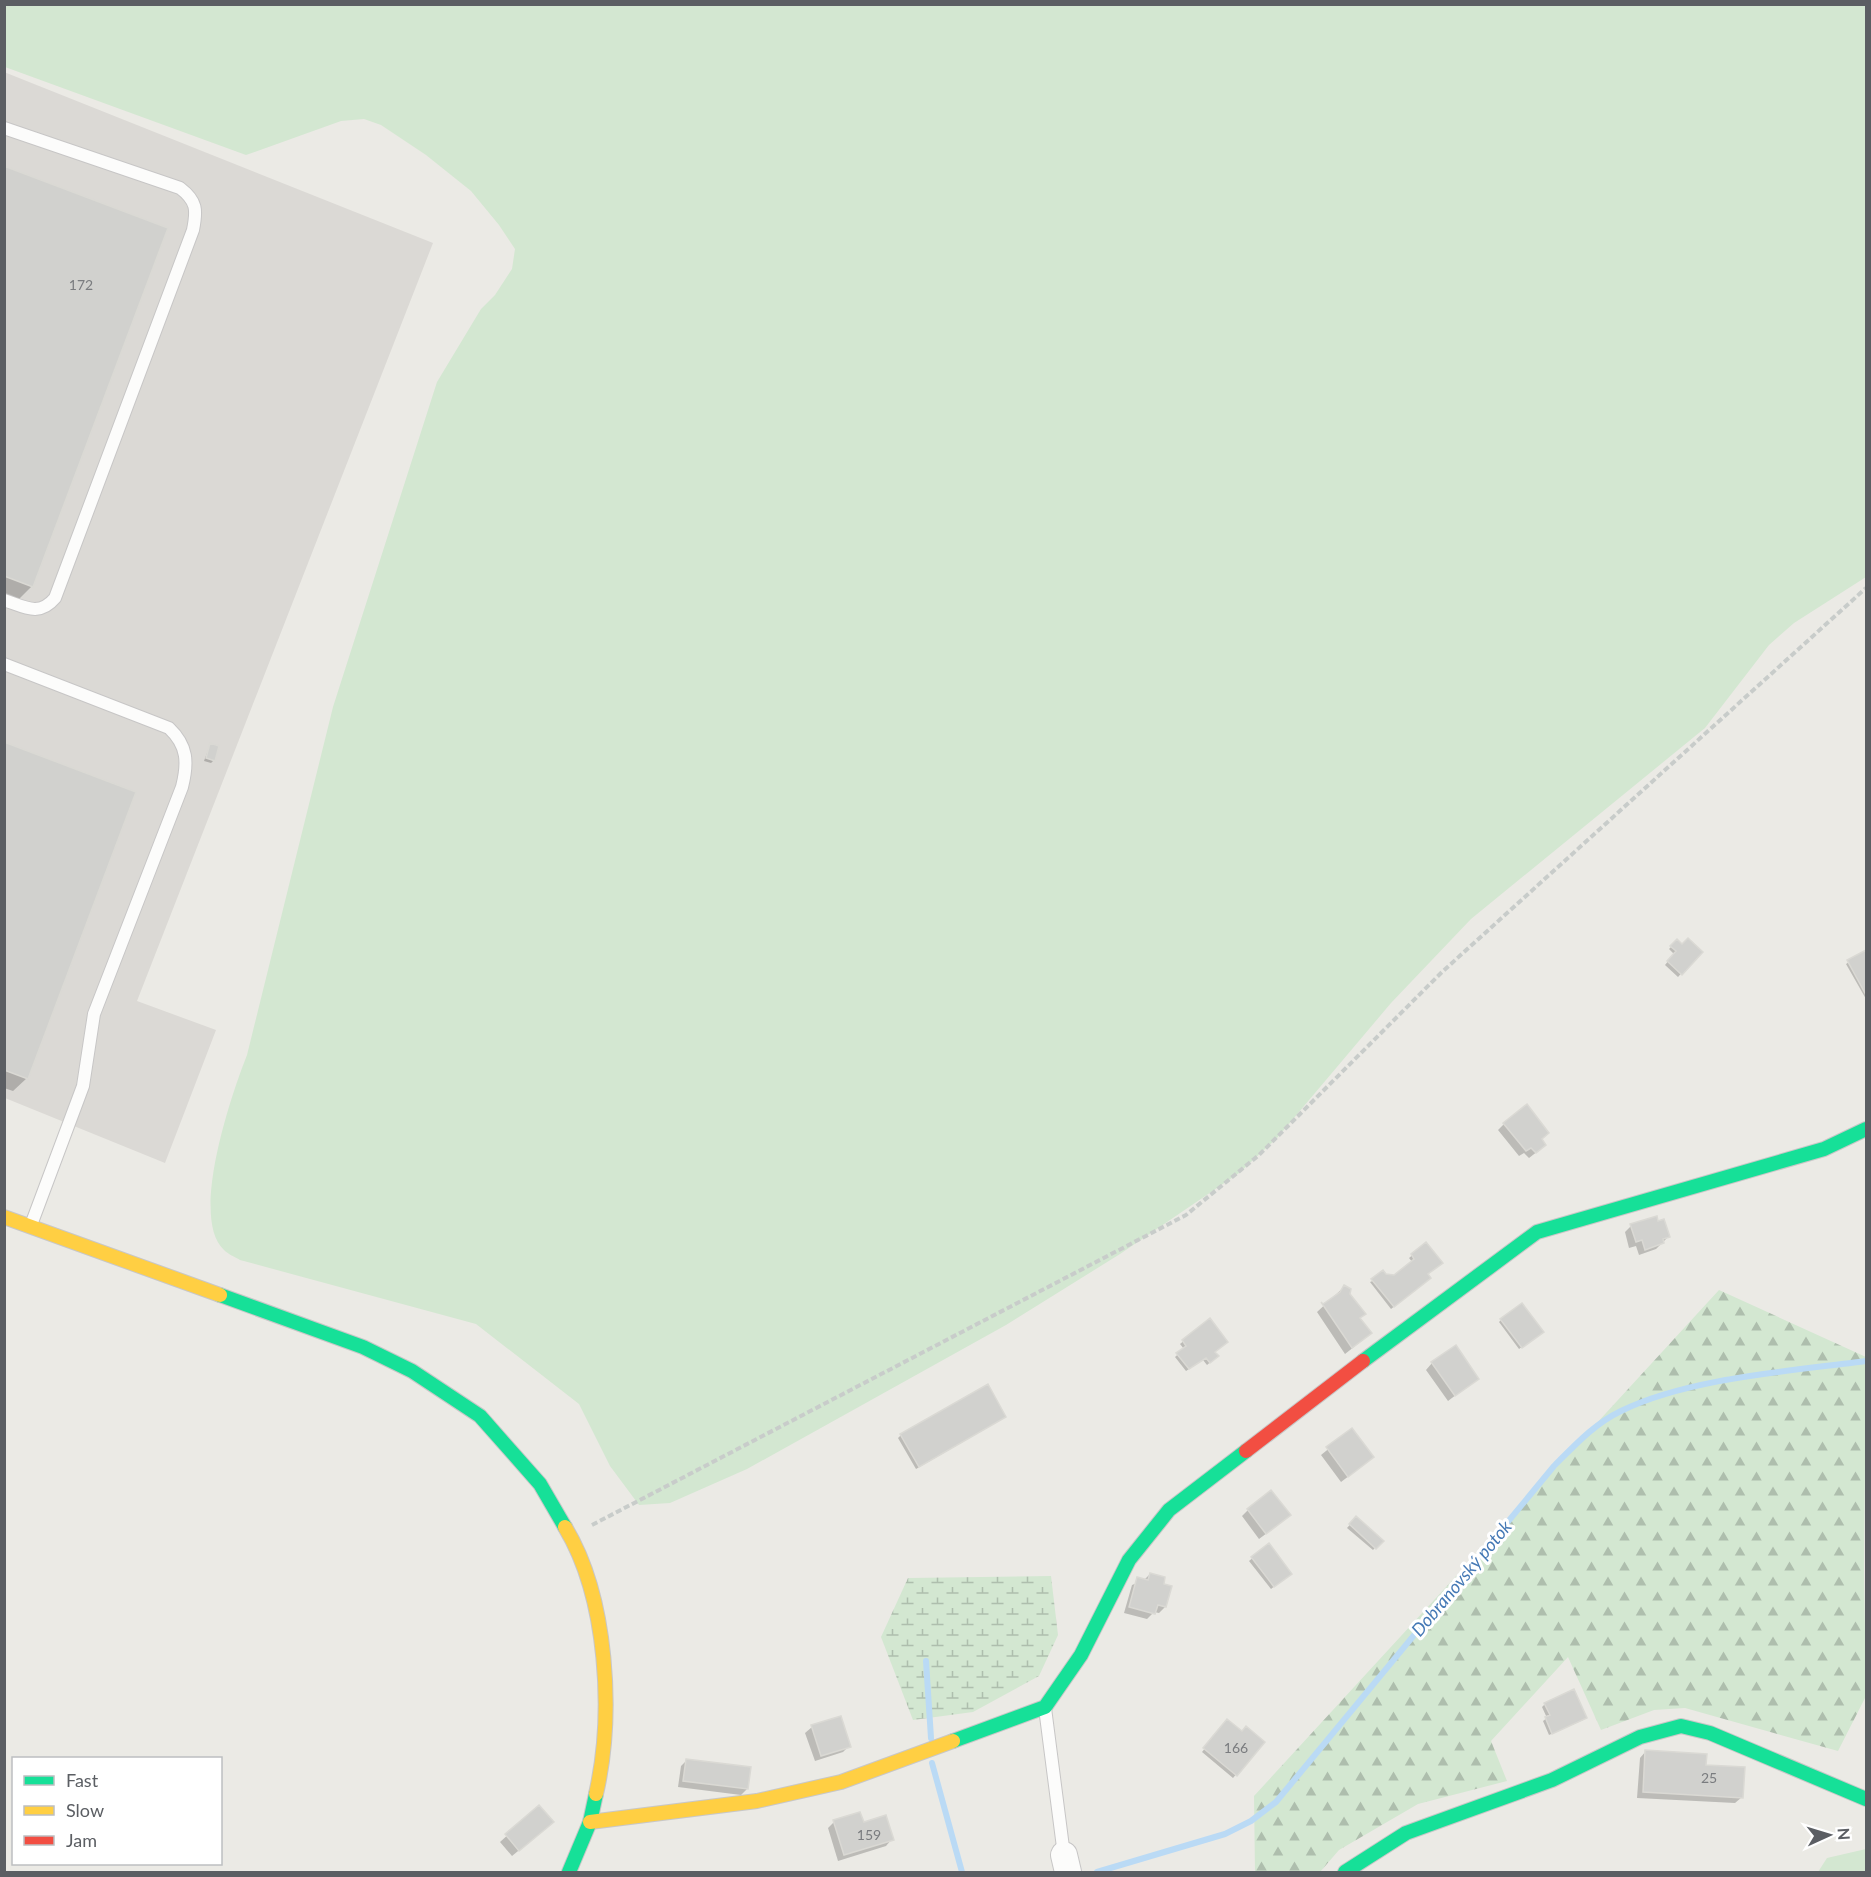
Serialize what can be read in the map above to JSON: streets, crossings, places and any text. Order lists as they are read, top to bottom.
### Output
{
  "water": ["Dobranovský potok"],
  "house_numbers": [
    "172",
    "166",
    "25",
    "159"
  ],
  "legend": ["Fast", "Slow", "Jam"],
  "north": "right"
}
